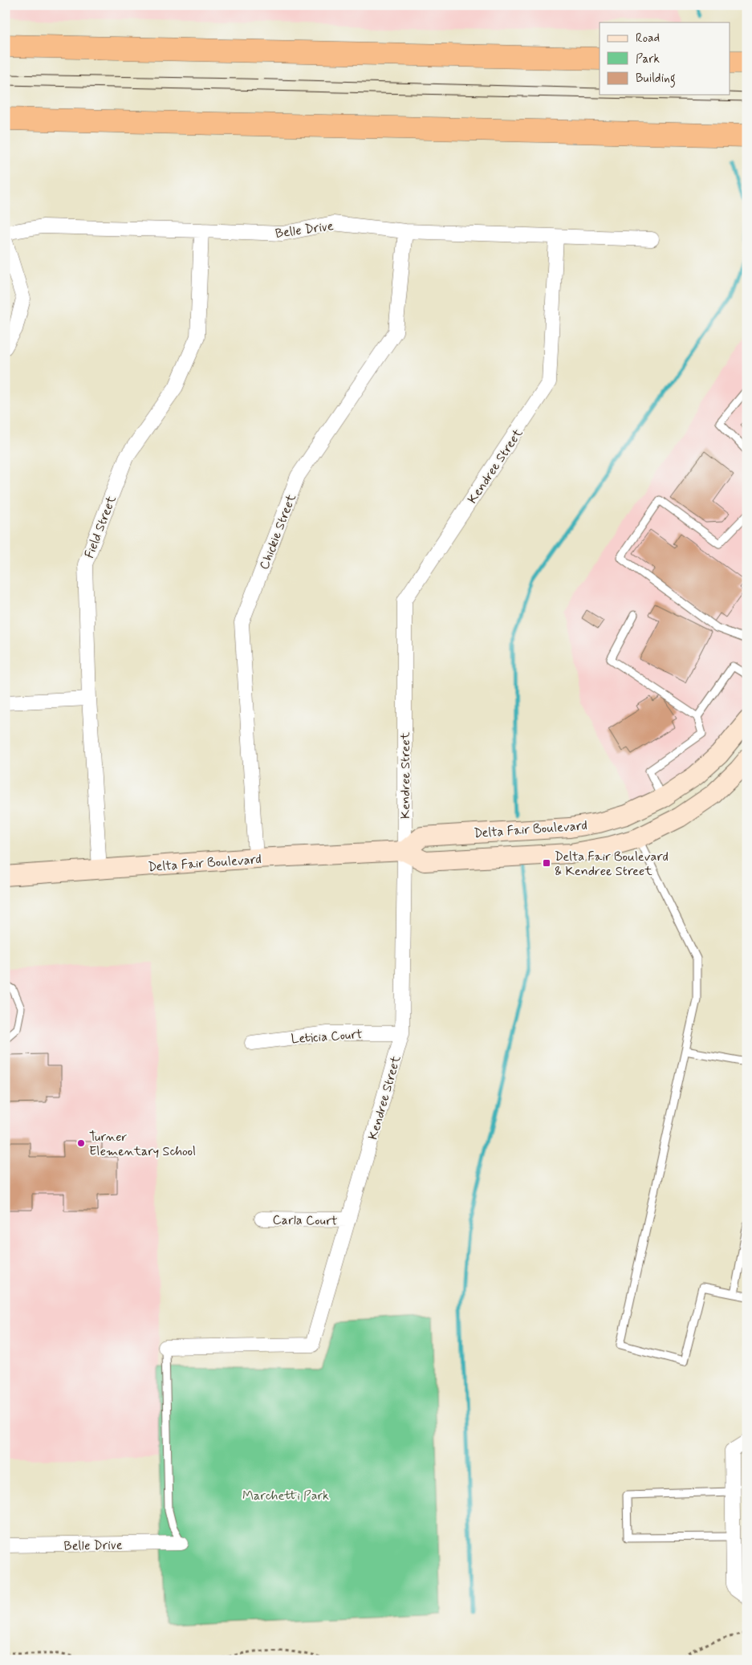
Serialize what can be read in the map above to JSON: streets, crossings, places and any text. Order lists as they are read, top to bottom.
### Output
{
  "streets": {
    "main road": ["Delta Fair Boulevard"],
    "street": [
      "Belle Drive",
      "Kendree Street",
      "Field Street",
      "Chickie Street",
      "Leticia Court",
      "Carla Court"
    ]
  },
  "crossings": [
    ["Belle Drive", "Kendree Street"],
    ["Belle Drive", "Field Street"],
    ["Belle Drive", "Chickie Street"],
    ["Kendree Street", "Delta Fair Boulevard"],
    ["Kendree Street", "Leticia Court"],
    ["Kendree Street", "Carla Court"],
    ["Field Street", "Delta Fair Boulevard"],
    ["Chickie Street", "Delta Fair Boulevard"]
  ],
  "parks": ["Marchetti Park"],
  "places": {
    "transit": ["Delta Fair Boulevard & Kendree Street"],
    "other": ["Turner Elementary School"]
  },
  "legend": ["Road", "Park", "Building"]
}
